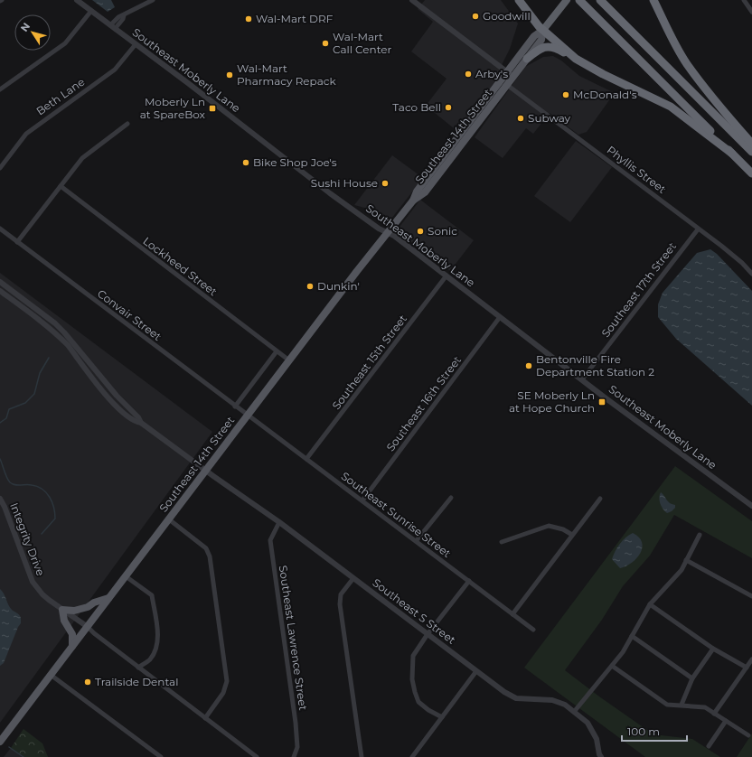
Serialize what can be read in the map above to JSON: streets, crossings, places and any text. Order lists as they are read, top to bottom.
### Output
{
  "streets": {
    "highway": ["Southeast 14th Street"],
    "street": [
      "Southeast Moberly Lane",
      "Beth Lane",
      "Phyllis Street",
      "Lockheed Street",
      "Southeast 17th Street",
      "Convair Street",
      "Southeast 15th Street",
      "Southeast 16th Street",
      "Southeast Sunrise Street",
      "Integrity Drive",
      "Southeast S Street",
      "Southeast Lawrence Street"
    ]
  },
  "crossings": [
    ["Southeast Moberly Lane", "Beth Lane"],
    ["Southeast Moberly Lane", "Southeast 14th Street"],
    ["Southeast Moberly Lane", "Southeast 17th Street"],
    ["Southeast Moberly Lane", "Southeast 15th Street"],
    ["Southeast Moberly Lane", "Southeast 16th Street"],
    ["Southeast 14th Street", "Phyllis Street"],
    ["Southeast 14th Street", "Lockheed Street"],
    ["Southeast 14th Street", "Convair Street"],
    ["Southeast 14th Street", "Southeast Sunrise Street"],
    ["Southeast 14th Street", "Integrity Drive"],
    ["Southeast 14th Street", "Southeast S Street"],
    ["Phyllis Street", "Southeast 17th Street"],
    ["Convair Street", "Southeast Sunrise Street"],
    ["Southeast 15th Street", "Southeast Sunrise Street"],
    ["Southeast 16th Street", "Southeast Sunrise Street"],
    ["Southeast S Street", "Southeast Lawrence Street"]
  ],
  "places": {
    "other": [
      "Goodwill",
      "Wal-Mart DRF",
      "Wal-Mart Call Center",
      "Arby's",
      "Wal-Mart Pharmacy Repack",
      "McDonald's",
      "Taco Bell",
      "Subway",
      "Bike Shop Joe's",
      "Sushi House",
      "Sonic",
      "Dunkin'",
      "Bentonville Fire Department Station 2",
      "Trailside Dental"
    ],
    "transit": ["Moberly Ln at SpareBox", "SE Moberly Ln at Hope Church"]
  },
  "scale_bar": "100 m",
  "north": "top left"
}
